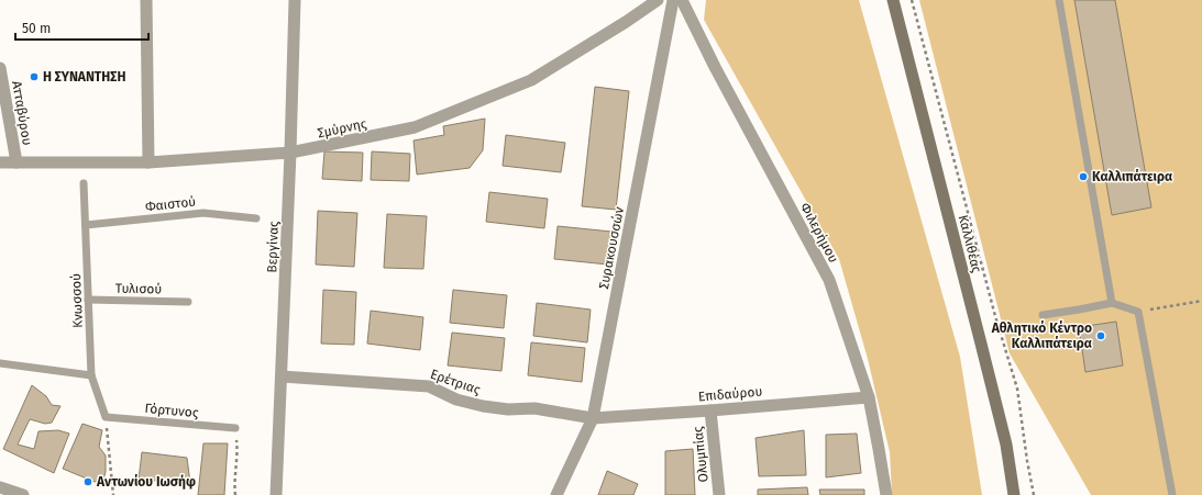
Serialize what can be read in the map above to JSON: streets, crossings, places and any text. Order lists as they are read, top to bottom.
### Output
{
  "streets": {
    "main road": ["Καλλιθέας"],
    "street": [
      "Ατταβύρου",
      "Σμύρνης",
      "Φιλερήμου",
      "Βεργίνας",
      "Συρακουσσών",
      "Ερέτριας",
      "Επιδαύρου",
      "Ολυμπίας"
    ],
    "lane": [
      "Φαιστού",
      "Τυλισού",
      "Κνωσσού",
      "Γόρτυνος"
    ]
  },
  "crossings": [
    ["Ατταβύρου", "Σμύρνης"],
    ["Σμύρνης", "Βεργίνας"],
    ["Φαιστού", "Κνωσσού"],
    ["Φιλερήμου", "Επιδαύρου"],
    ["Βεργίνας", "Ερέτριας"],
    ["Συρακουσσών", "Ερέτριας"],
    ["Συρακουσσών", "Επιδαύρου"],
    ["Τυλισού", "Κνωσσού"],
    ["Κνωσσού", "Γόρτυνος"],
    ["Ερέτριας", "Επιδαύρου"],
    ["Επιδαύρου", "Ολυμπίας"]
  ],
  "places": [
    "Η ΣΥΝΑΝΤΗΣΗ",
    "Καλλιπάτειρα",
    "Αθλητικό Κέντρο Καλλιπάτειρα",
    "Αντωνίου Ιωσήφ"
  ],
  "scale_bar": "50 m"
}
